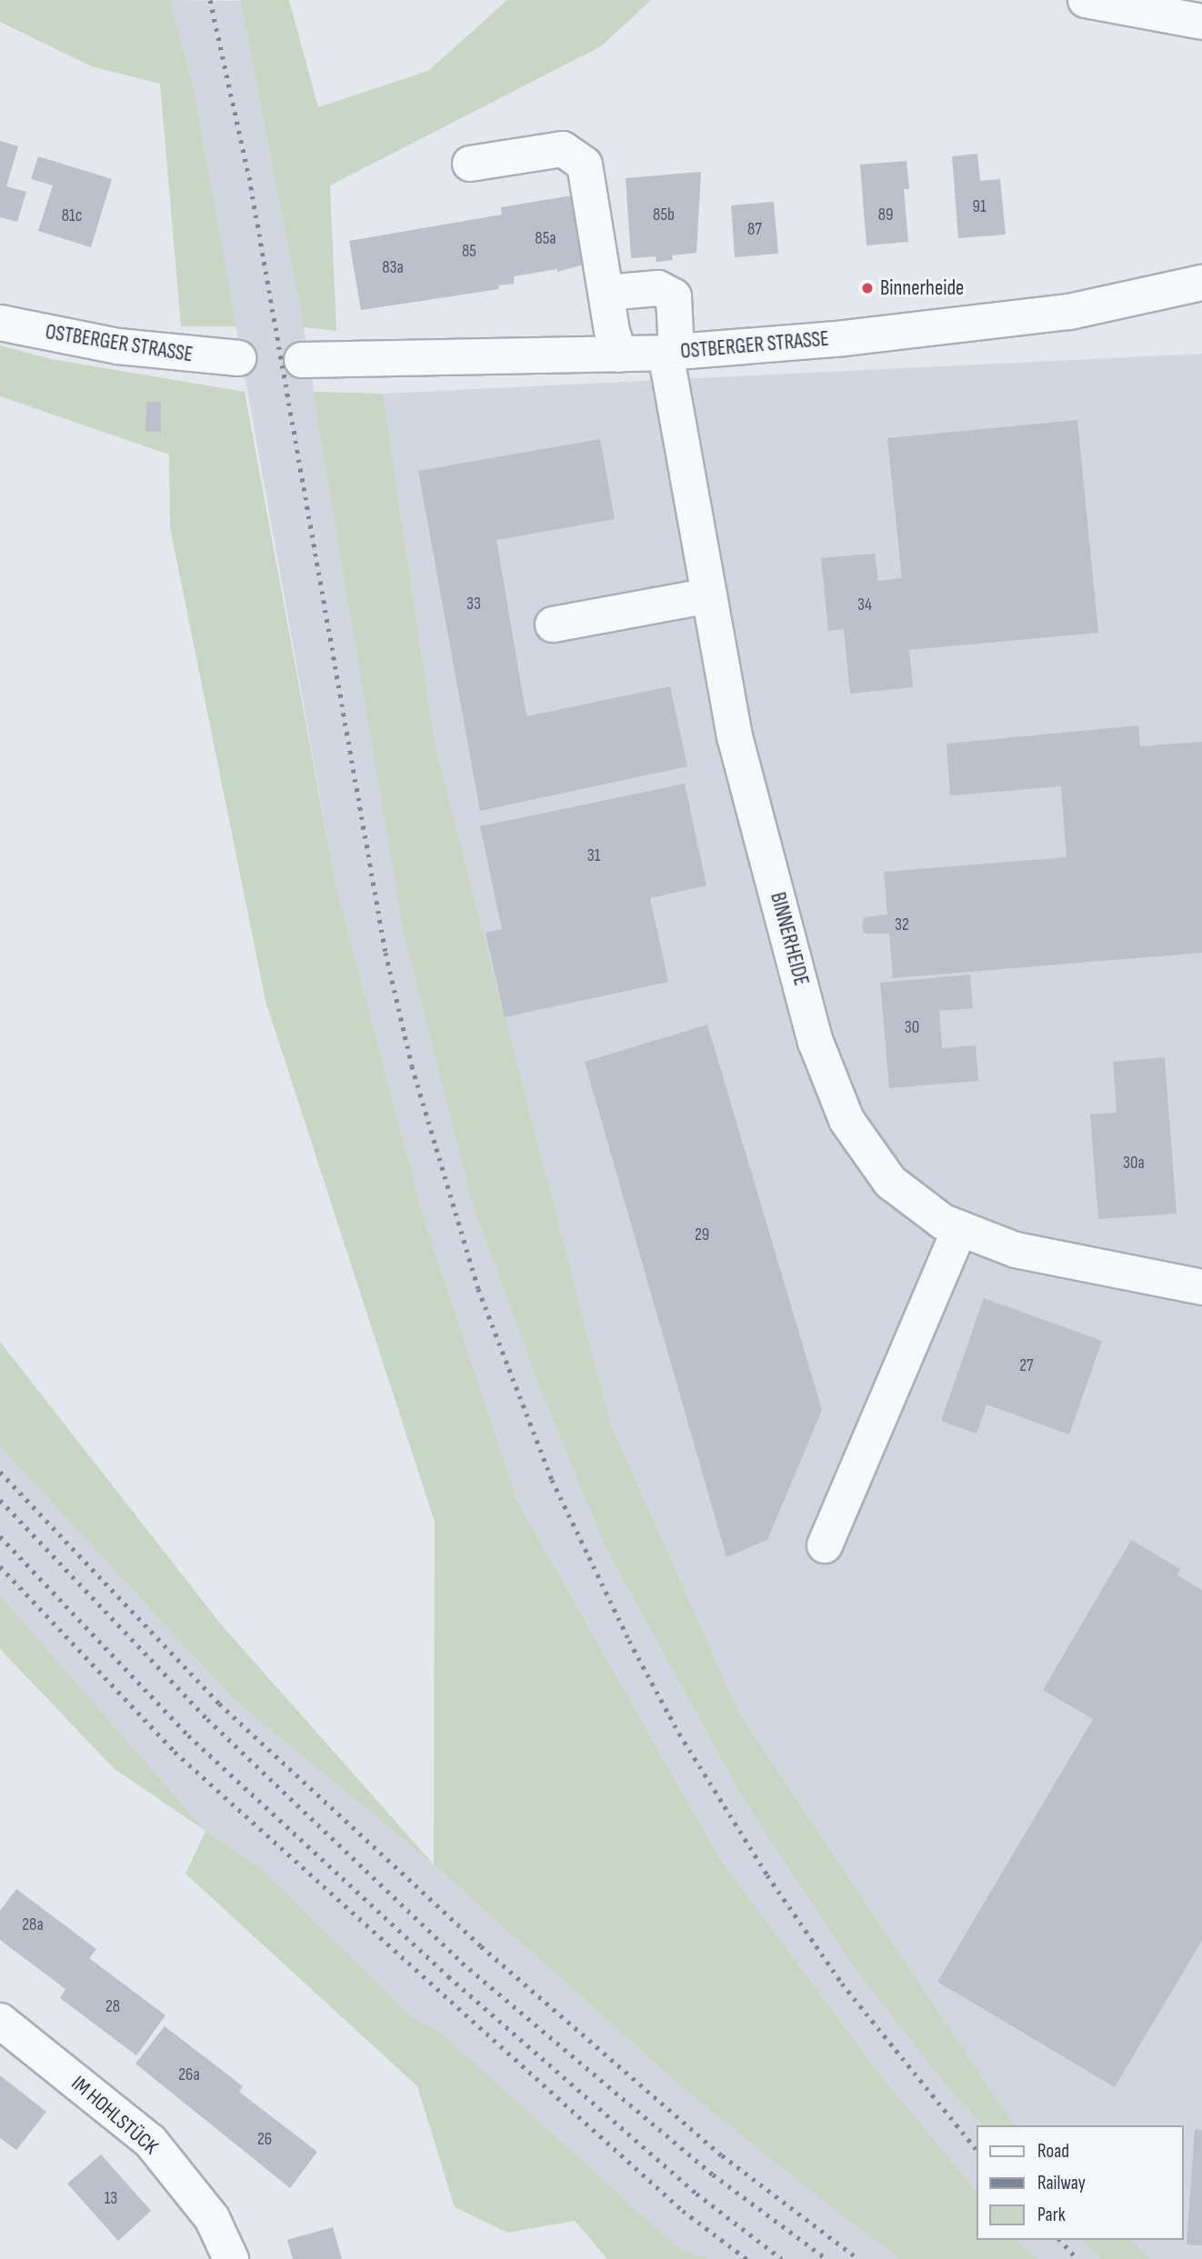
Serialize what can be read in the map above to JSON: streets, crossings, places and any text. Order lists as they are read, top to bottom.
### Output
{
  "streets": {
    "street": ["OSTBERGER STRASSE", "BINNERHEIDE", "IM HOHLSTÜCK"]
  },
  "crossings": [
    ["OSTBERGER STRASSE", "BINNERHEIDE"]
  ],
  "places": ["Binnerheide"],
  "house_numbers": [
    "91",
    "85b",
    "89",
    "81c",
    "87",
    "85a",
    "85",
    "83a",
    "33",
    "34",
    "31",
    "32",
    "30",
    "30a",
    "29",
    "27",
    "28a",
    "28",
    "26a",
    "26",
    "13"
  ],
  "legend": ["Road", "Railway", "Park"]
}
